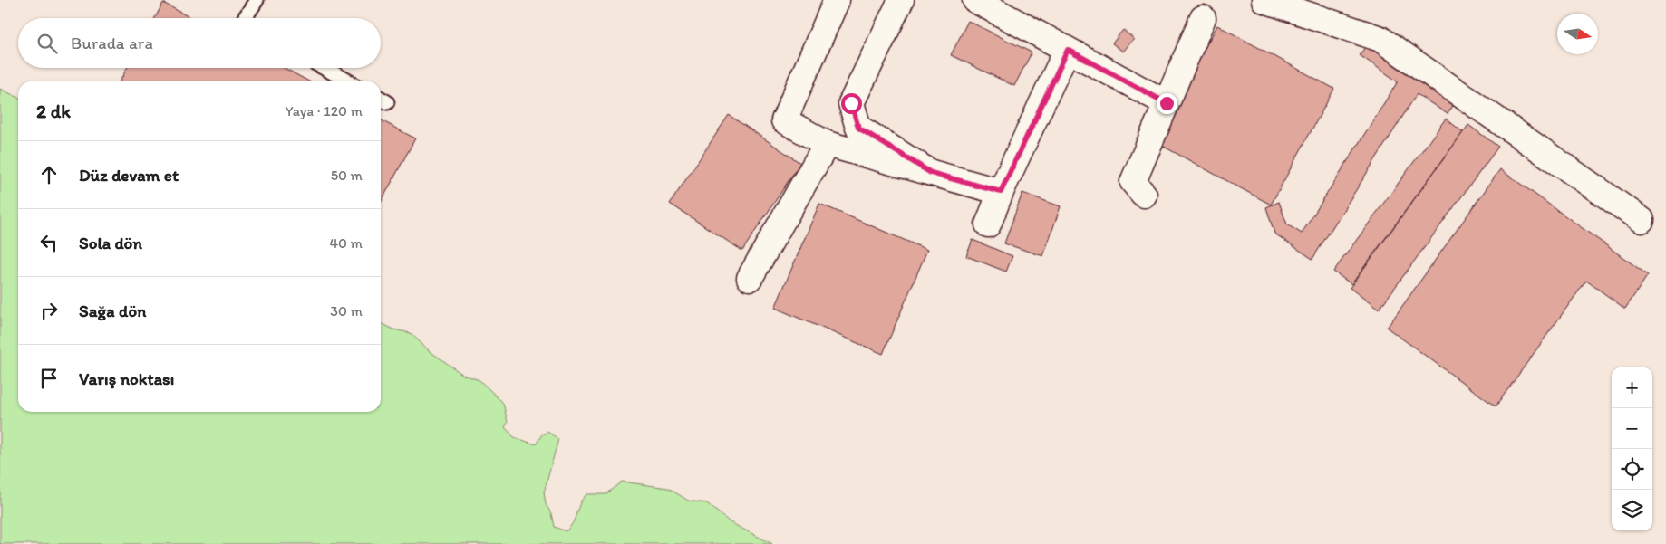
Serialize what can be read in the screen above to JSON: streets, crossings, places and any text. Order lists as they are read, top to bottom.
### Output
{
  "north": "right",
  "page": {
    "search": "Burada ara",
    "heading": ["2 dk", "Yaya · 120 m"],
    "list": [
      ["Düz devam et", "50 m"],
      ["Sola dön", "40 m"],
      ["Sağa dön", "30 m"],
      "Varış noktası"
    ],
    "map_buttons": ["+", "−"]
  }
}
